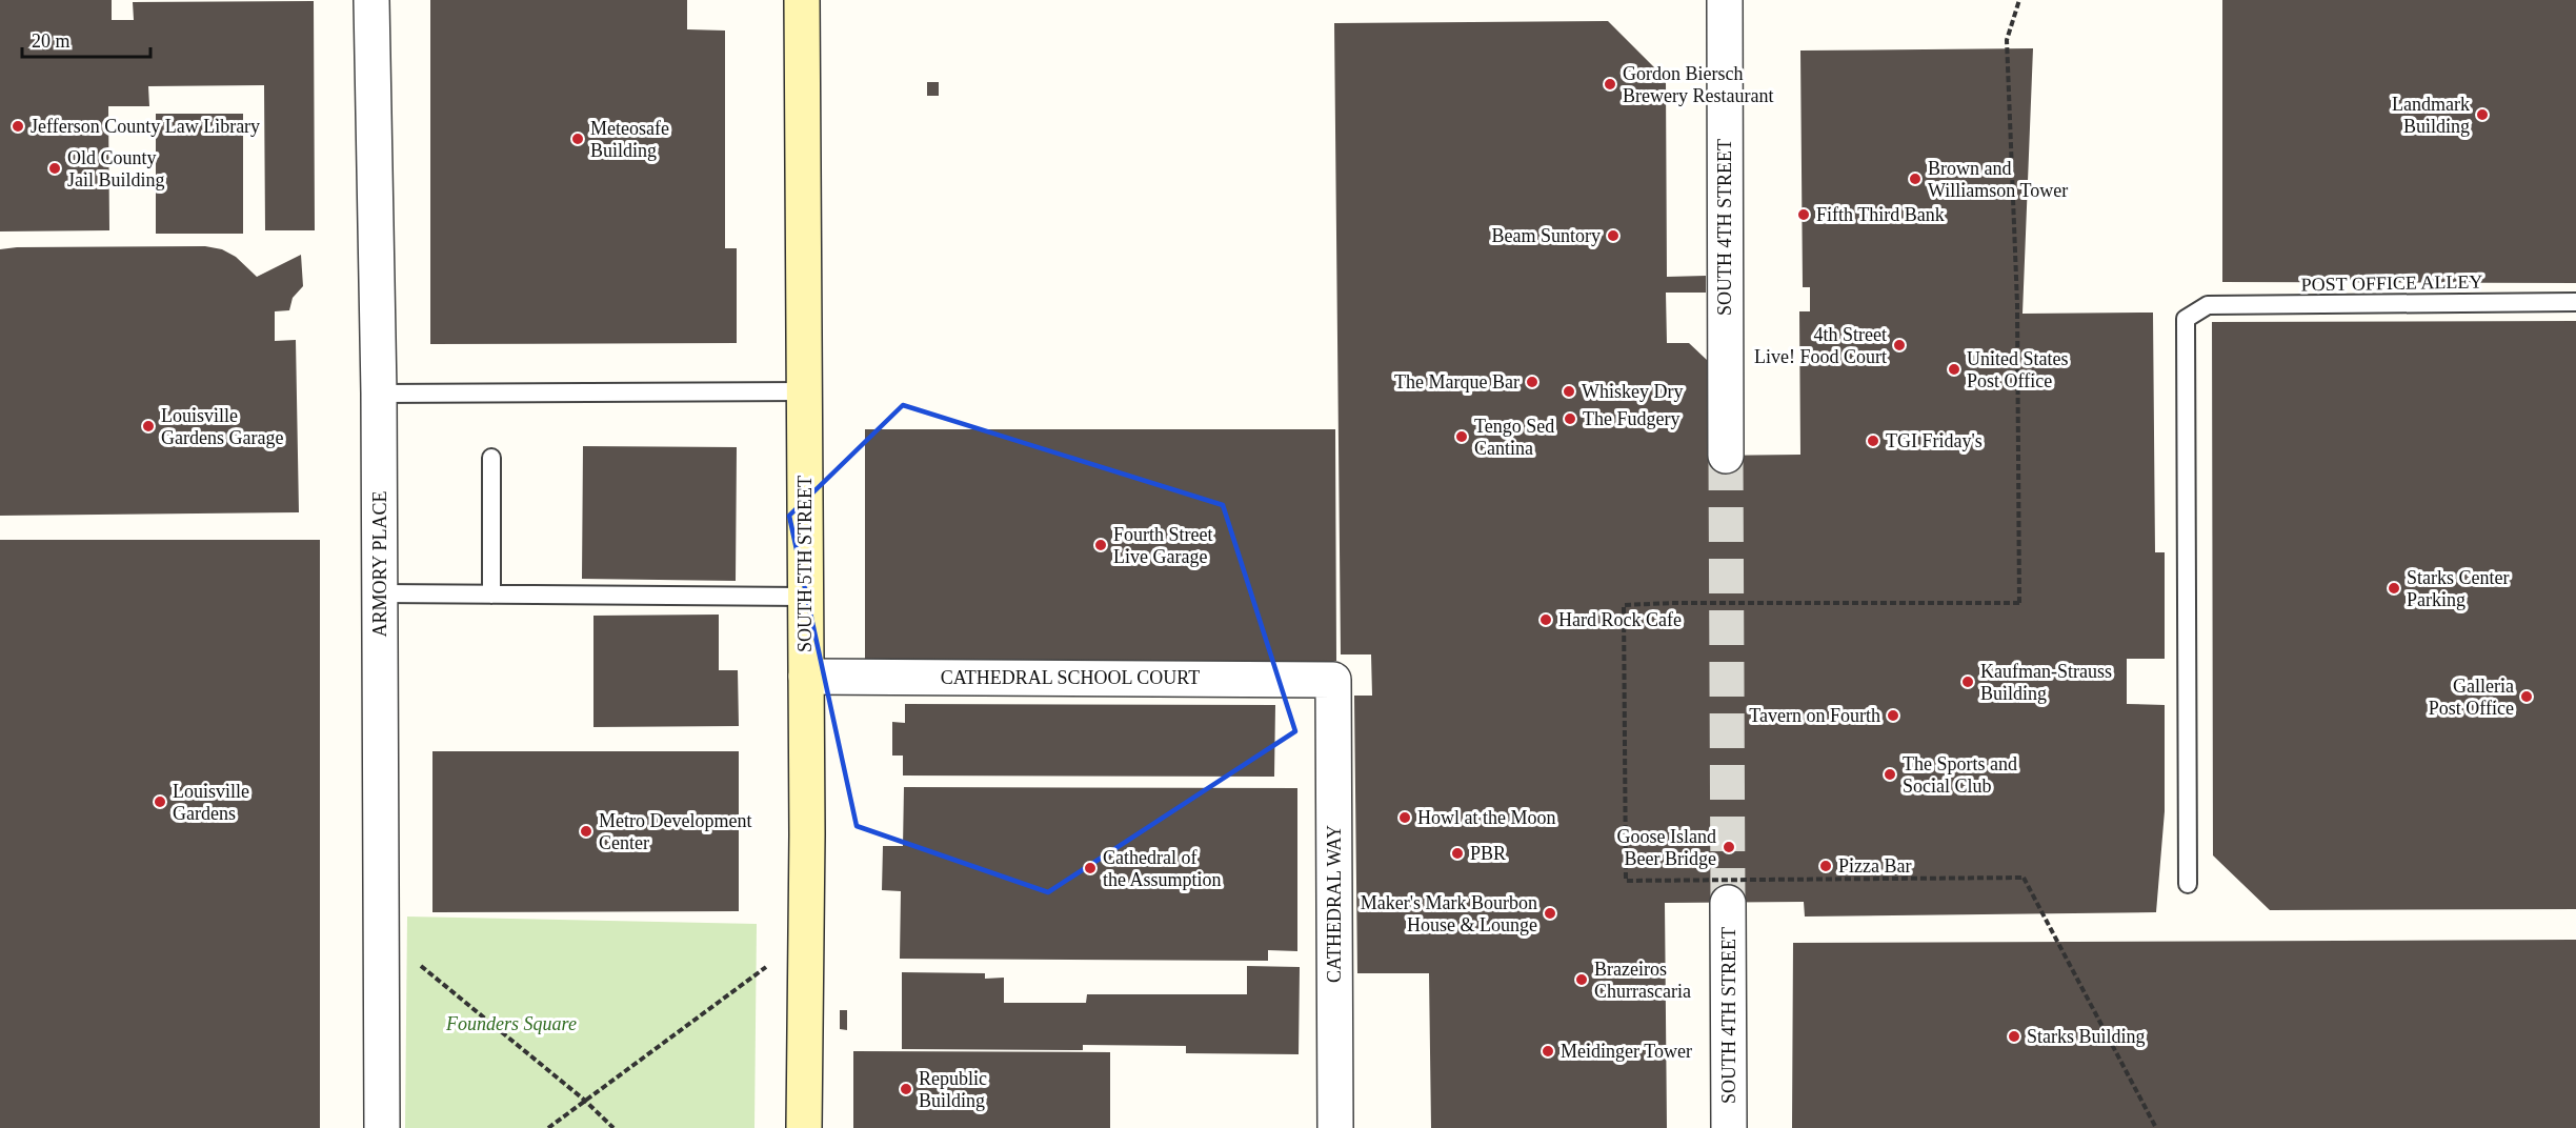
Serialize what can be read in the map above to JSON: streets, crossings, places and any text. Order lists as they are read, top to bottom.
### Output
{
  "streets": {
    "street": [
      "SOUTH 4TH STREET",
      "ARMORY PLACE",
      "SOUTH 5TH STREET",
      "CATHEDRAL SCHOOL COURT",
      "CATHEDRAL WAY"
    ],
    "lane": ["POST OFFICE ALLEY"]
  },
  "crossings": [
    ["SOUTH 5TH STREET", "CATHEDRAL SCHOOL COURT"],
    ["CATHEDRAL SCHOOL COURT", "CATHEDRAL WAY"]
  ],
  "parks": ["Founders Square"],
  "places": [
    "Gordon Biersch Brewery Restaurant",
    "Landmark Building",
    "Jefferson County Law Library",
    "Meteosafe Building",
    "Old County Jail Building",
    "Brown and Williamson Tower",
    "Fifth Third Bank",
    "Beam Suntory",
    "4th Street Live! Food Court",
    "United States Post Office",
    "The Marque Bar",
    "Whiskey Dry",
    "The Fudgery",
    "Louisville Gardens Garage",
    "Tengo Sed Cantina",
    "TGI Friday's",
    "Fourth Street Live Garage",
    "Starks Center Parking",
    "Hard Rock Cafe",
    "Kaufman-Strauss Building",
    "Galleria Post Office",
    "Tavern on Fourth",
    "The Sports and Social Club",
    "Louisville Gardens",
    "Howl at the Moon",
    "Metro Development Center",
    "Goose Island Beer Bridge",
    "PBR",
    "Pizza Bar",
    "Cathedral of the Assumption",
    "Maker's Mark Bourbon House & Lounge",
    "Brazeiros Churrascaria",
    "Starks Building",
    "Meidinger Tower",
    "Republic Building"
  ],
  "scale_bar": "20 m"
}
